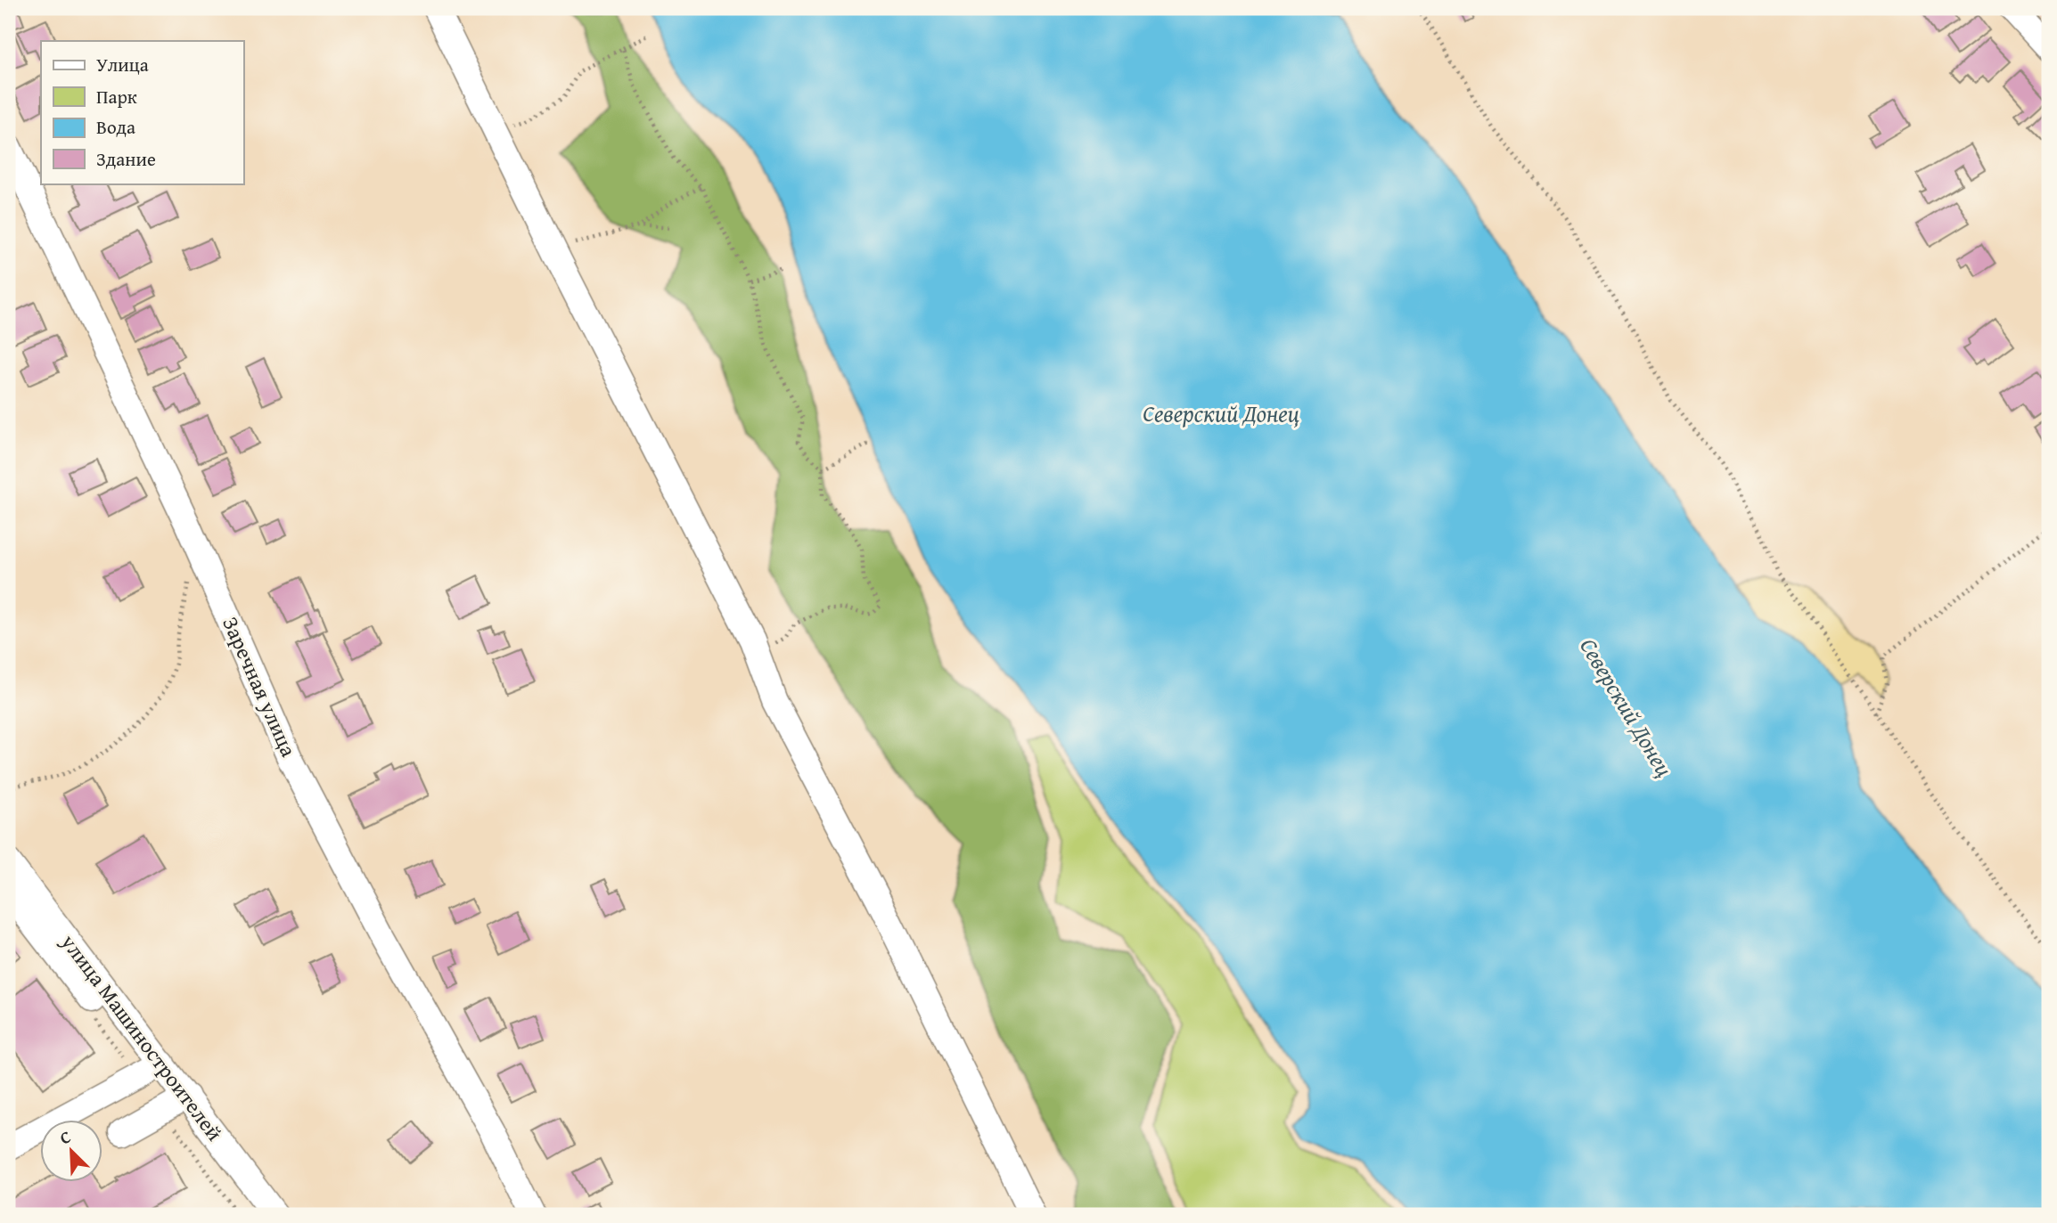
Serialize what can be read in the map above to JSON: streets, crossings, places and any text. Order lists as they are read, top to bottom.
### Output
{
  "streets": {
    "street": ["Заречная улица", "улица Машиностроителей"]
  },
  "water": ["Северский Донец"],
  "legend": [
    "Улица",
    "Парк",
    "Вода",
    "Здание"
  ],
  "north": "top left"
}
